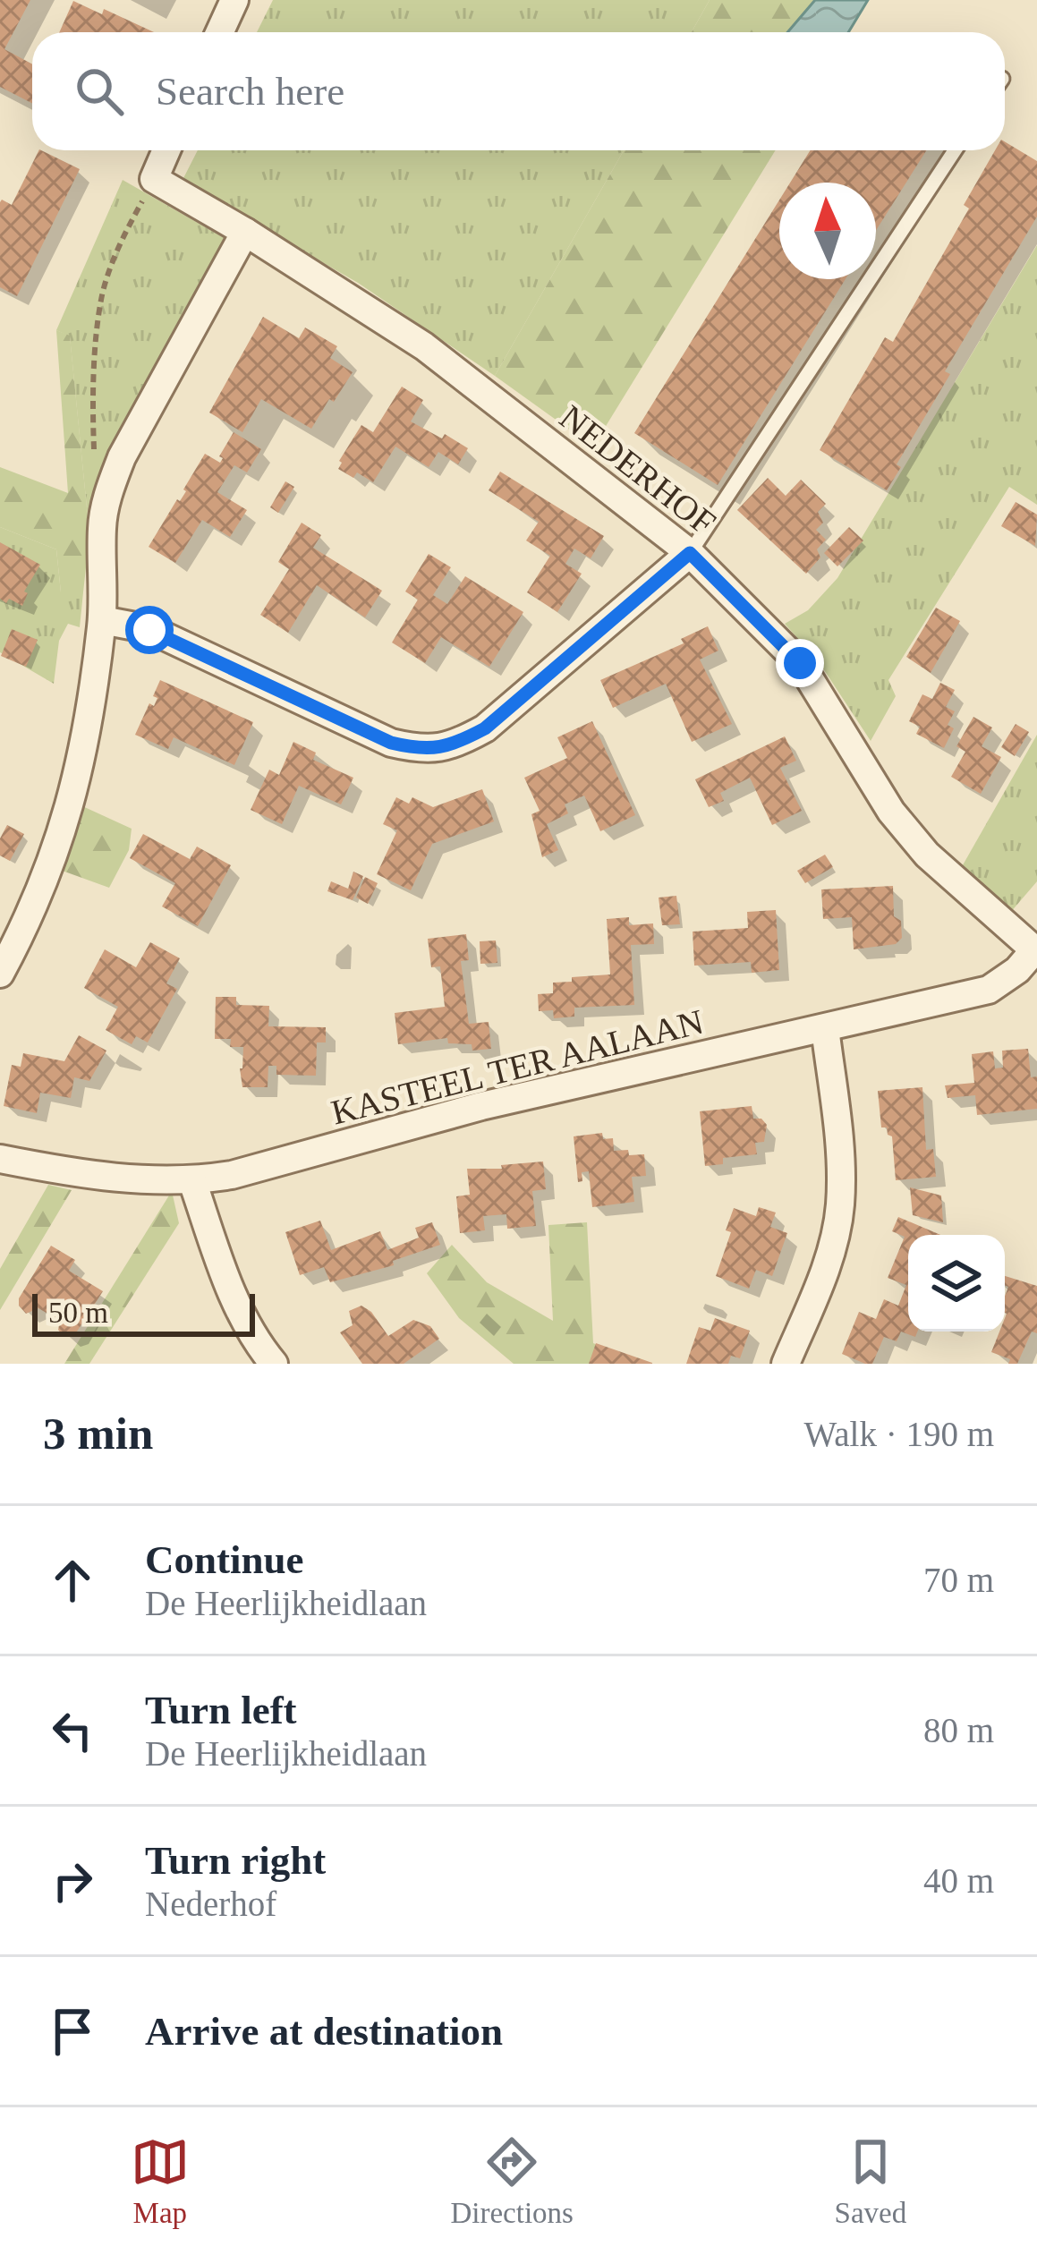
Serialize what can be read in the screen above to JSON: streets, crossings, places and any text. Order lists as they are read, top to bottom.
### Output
{
  "streets": {
    "street": ["NEDERHOF", "KASTEEL TER AALAAN"]
  },
  "crossings": [
    ["NEDERHOF", "KASTEEL TER AALAAN"]
  ],
  "scale_bar": "50 m",
  "north": "top",
  "page": {
    "search": "Search here",
    "scale": "50 m",
    "heading": ["3 min", "Walk · 190 m"],
    "list": [
      ["Continue", "De Heerlijkheidlaan", "70 m"],
      ["Turn left", "De Heerlijkheidlaan", "80 m"],
      ["Turn right", "Nederhof", "40 m"],
      "Arrive at destination"
    ],
    "nav": ["Map", "Directions", "Saved"]
  }
}
